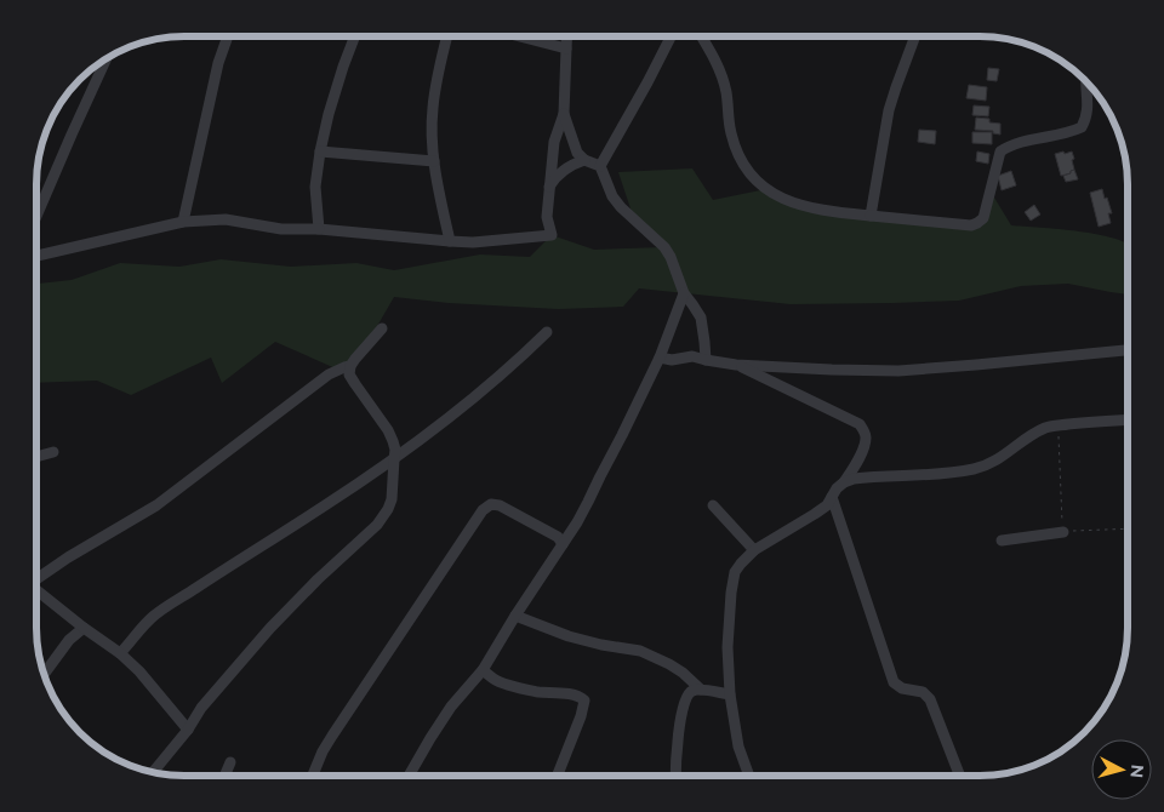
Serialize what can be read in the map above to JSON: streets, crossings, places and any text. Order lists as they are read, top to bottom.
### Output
{
  "north": "right"
}
